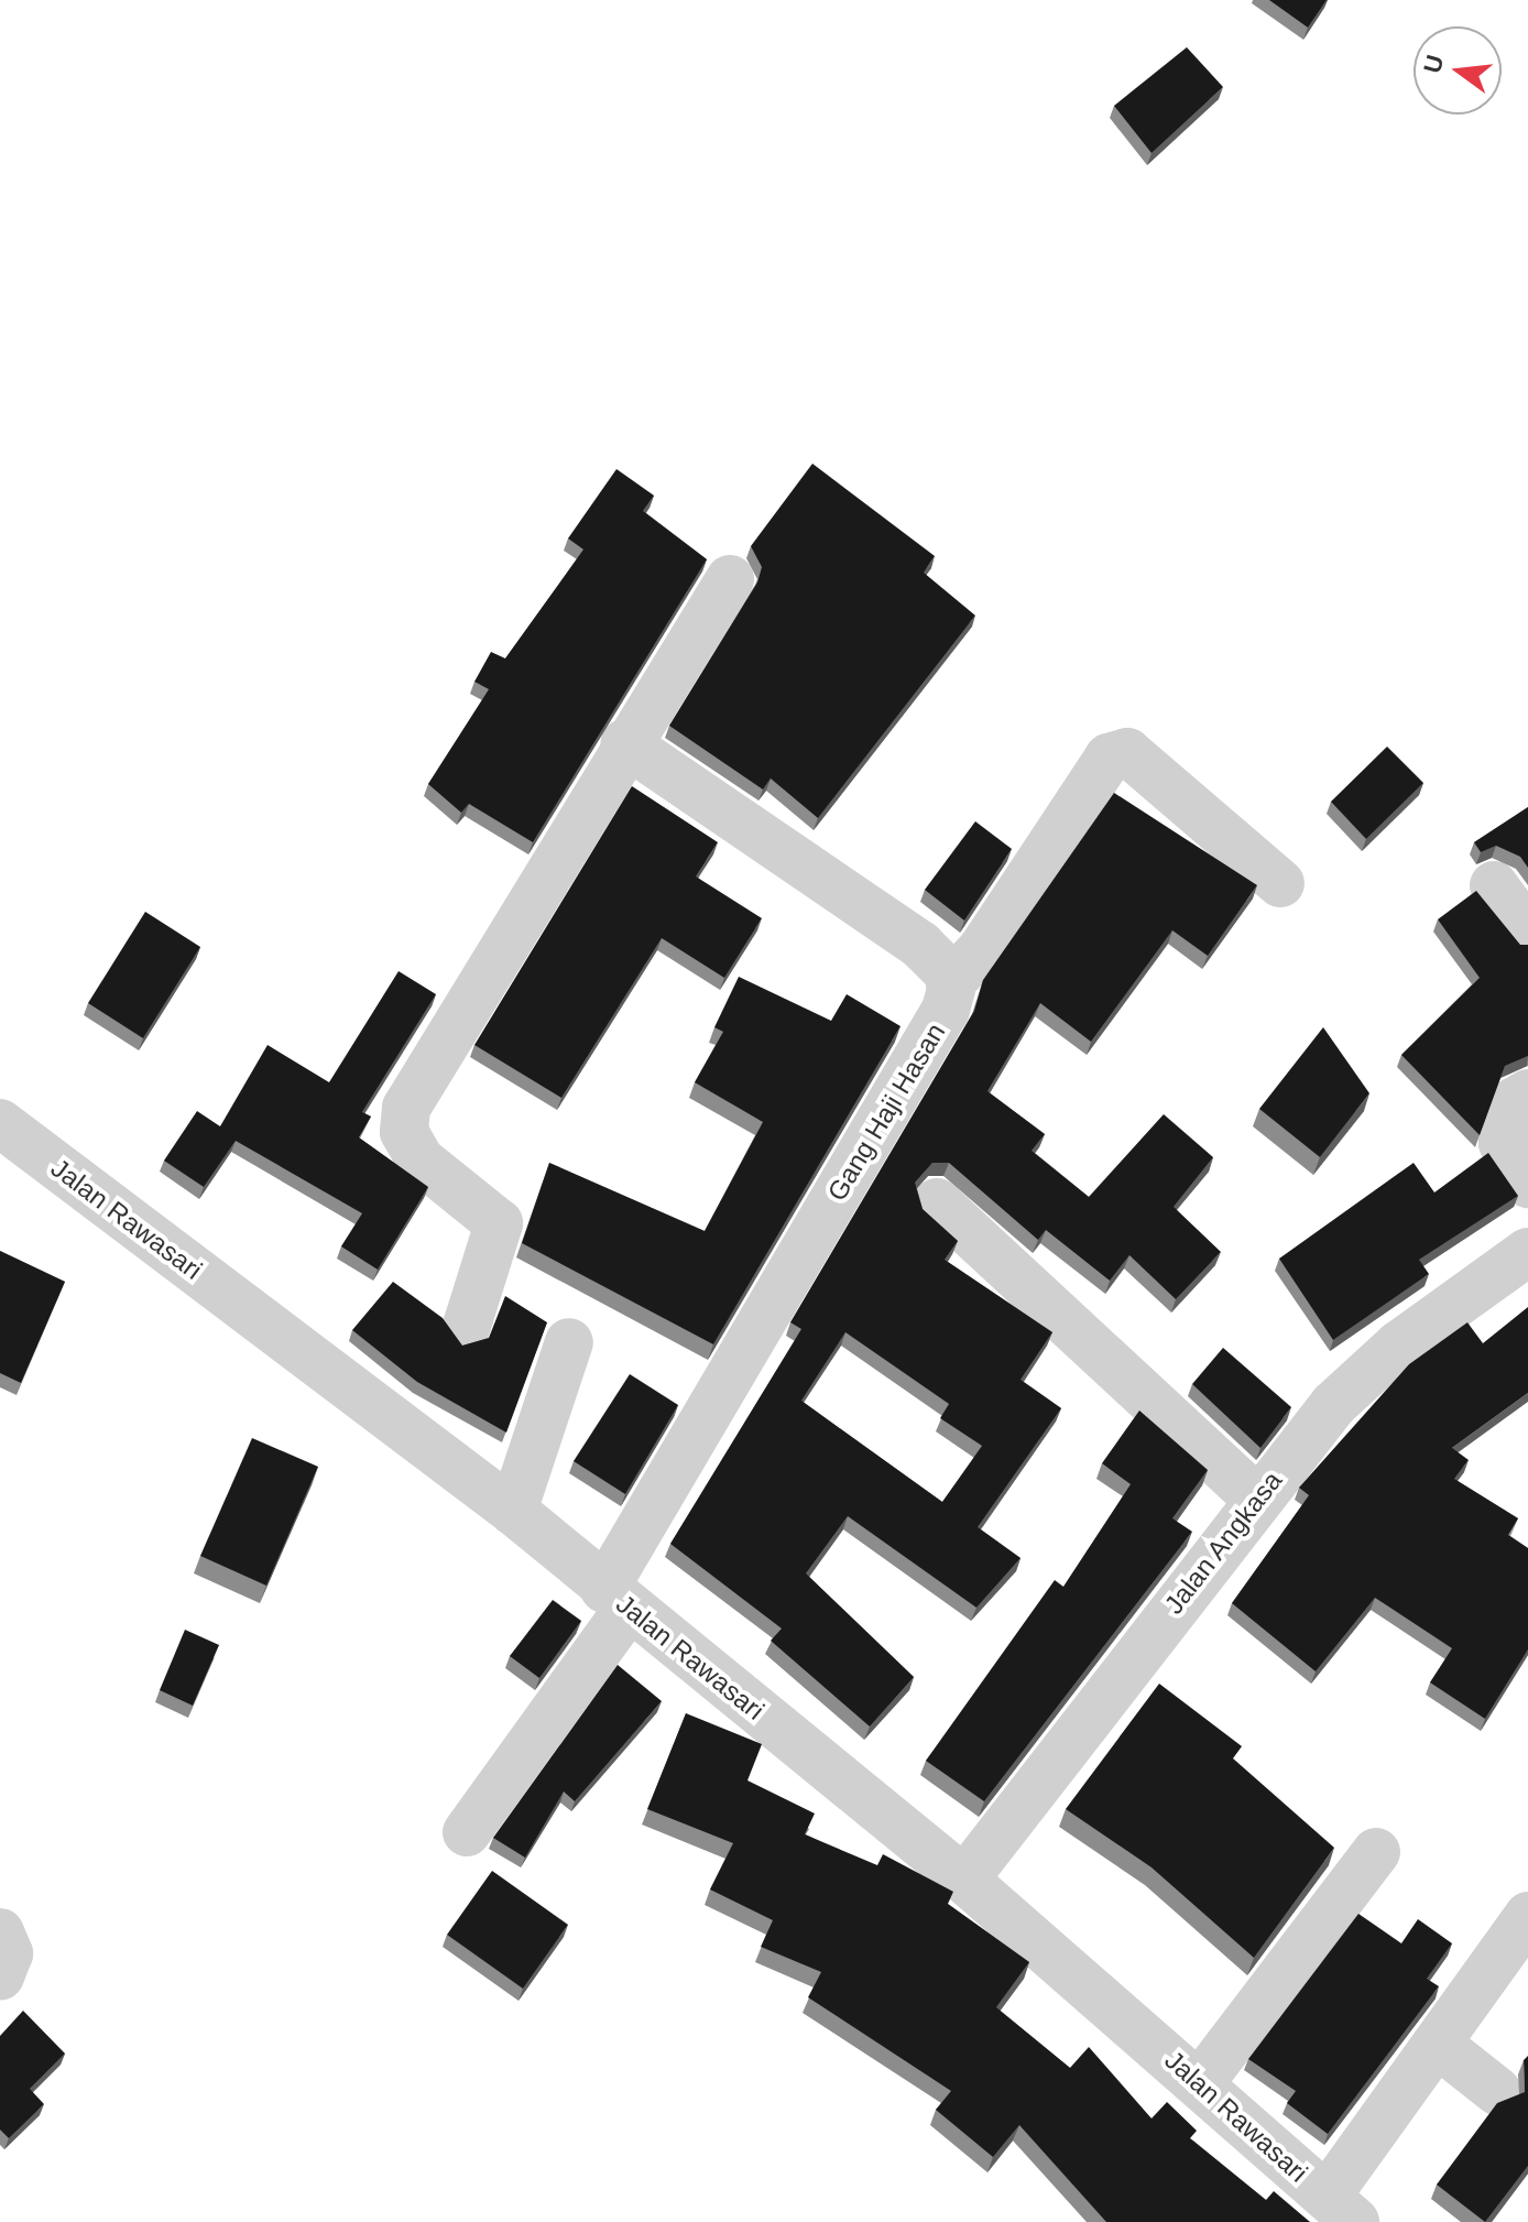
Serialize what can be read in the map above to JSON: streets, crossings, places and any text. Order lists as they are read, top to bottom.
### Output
{
  "streets": {
    "street": ["Gang Haji Hasan", "Jalan Rawasari", "Jalan Angkasa"]
  },
  "crossings": [
    ["Gang Haji Hasan", "Jalan Rawasari"],
    ["Jalan Rawasari", "Jalan Angkasa"]
  ],
  "north": "left"
}
